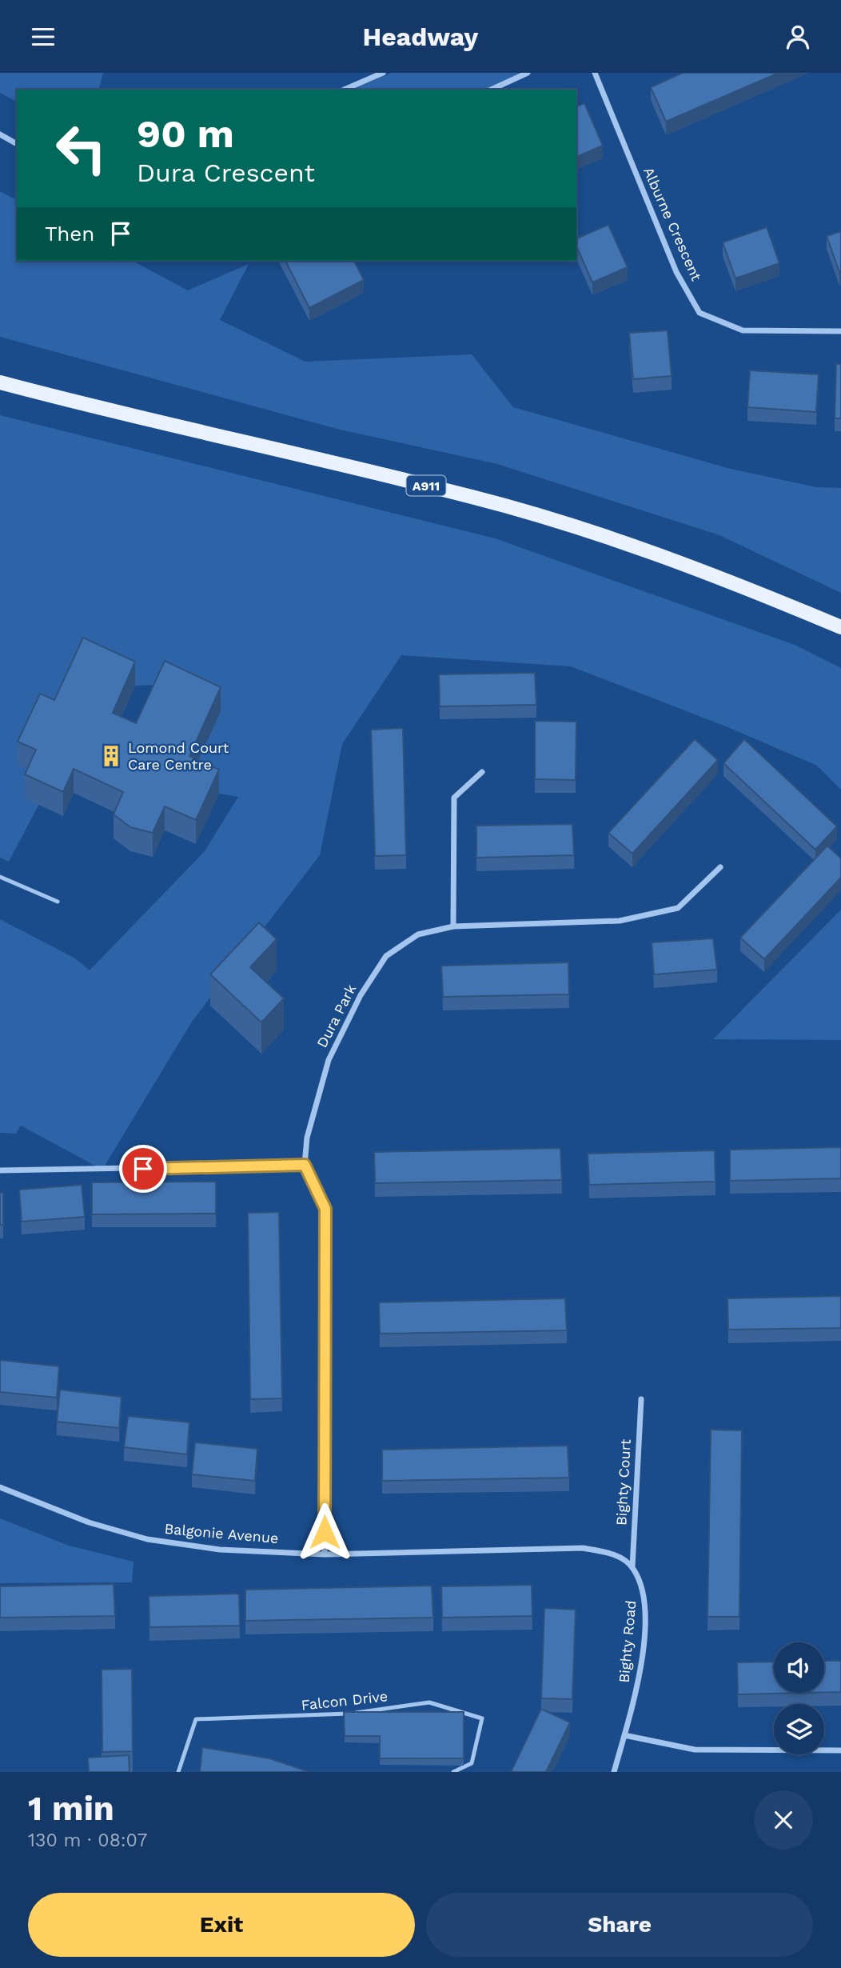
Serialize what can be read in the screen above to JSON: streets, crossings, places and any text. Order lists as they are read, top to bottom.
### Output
{
  "streets": {
    "main road": ["A911"],
    "street": [
      "Alburne Crescent",
      "Dura Park",
      "Bighty Court",
      "Balgonie Avenue",
      "Bighty Road"
    ],
    "lane": ["Falcon Drive"]
  },
  "crossings": [
    ["Bighty Court", "Balgonie Avenue"],
    ["Bighty Court", "Bighty Road"],
    ["Balgonie Avenue", "Bighty Road"]
  ],
  "places": {
    "building": ["Lomond Court Care Centre"]
  },
  "page": {
    "header": "Headway",
    "turn": ["90 m", "Dura Crescent"],
    "then": "Then",
    "heading": ["1 min", "130 m · 08:07"],
    "buttons": ["Exit", "Share"]
  }
}
